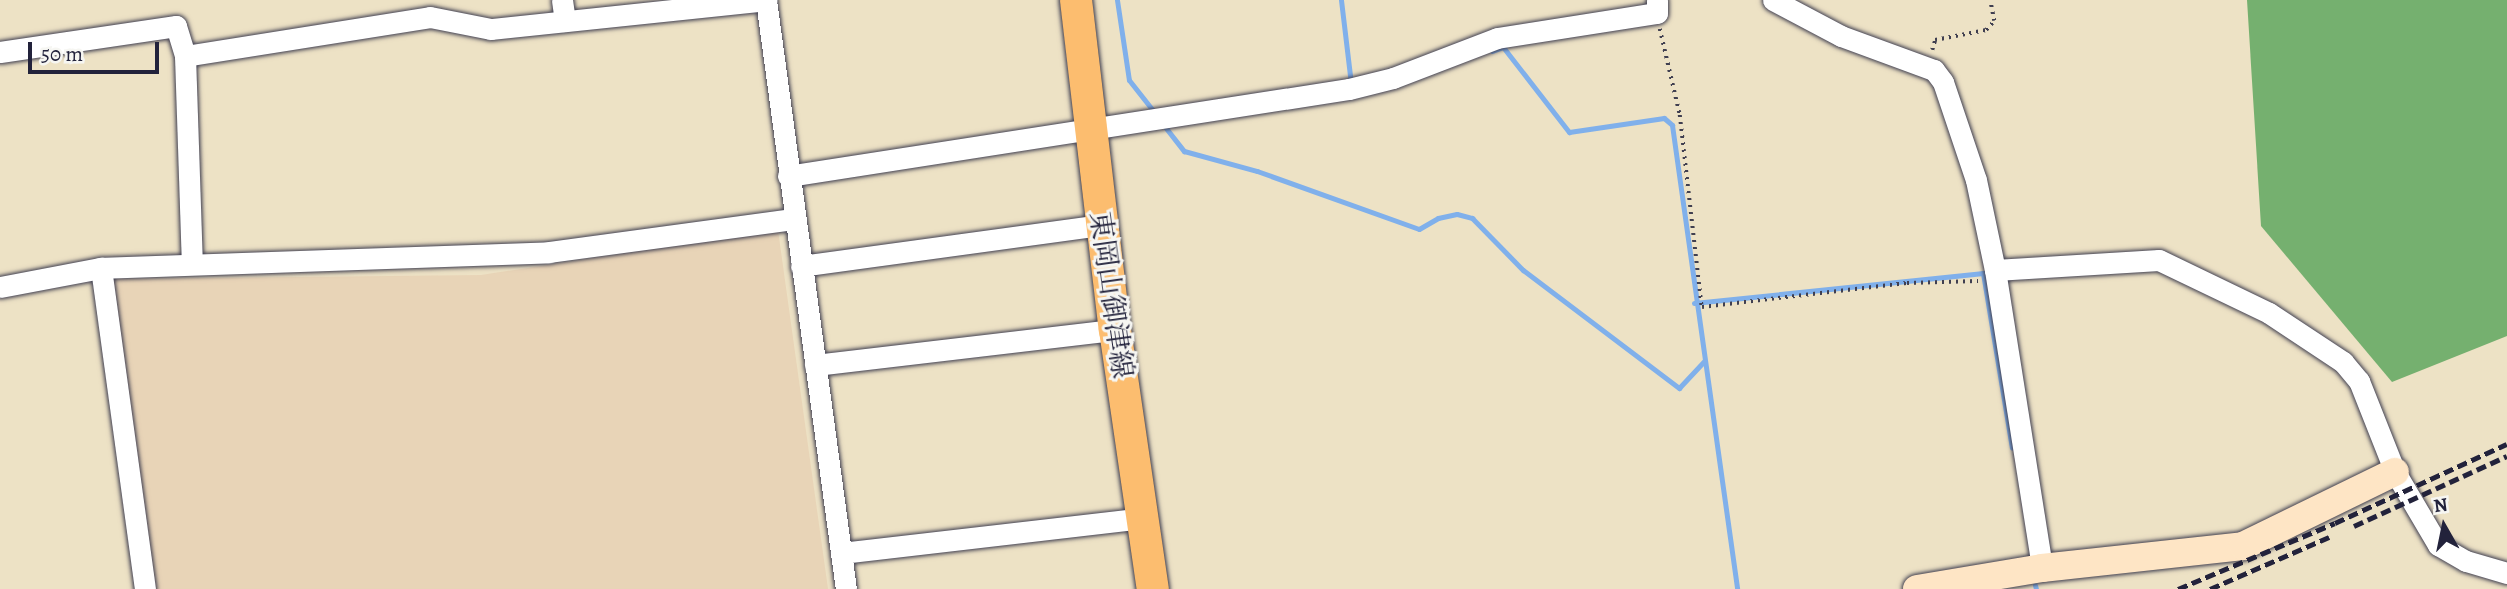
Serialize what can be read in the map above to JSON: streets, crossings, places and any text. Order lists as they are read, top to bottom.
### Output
{
  "streets": {
    "main road": ["東岡山御津線"]
  },
  "scale_bar": "50 m",
  "north": "top"
}
